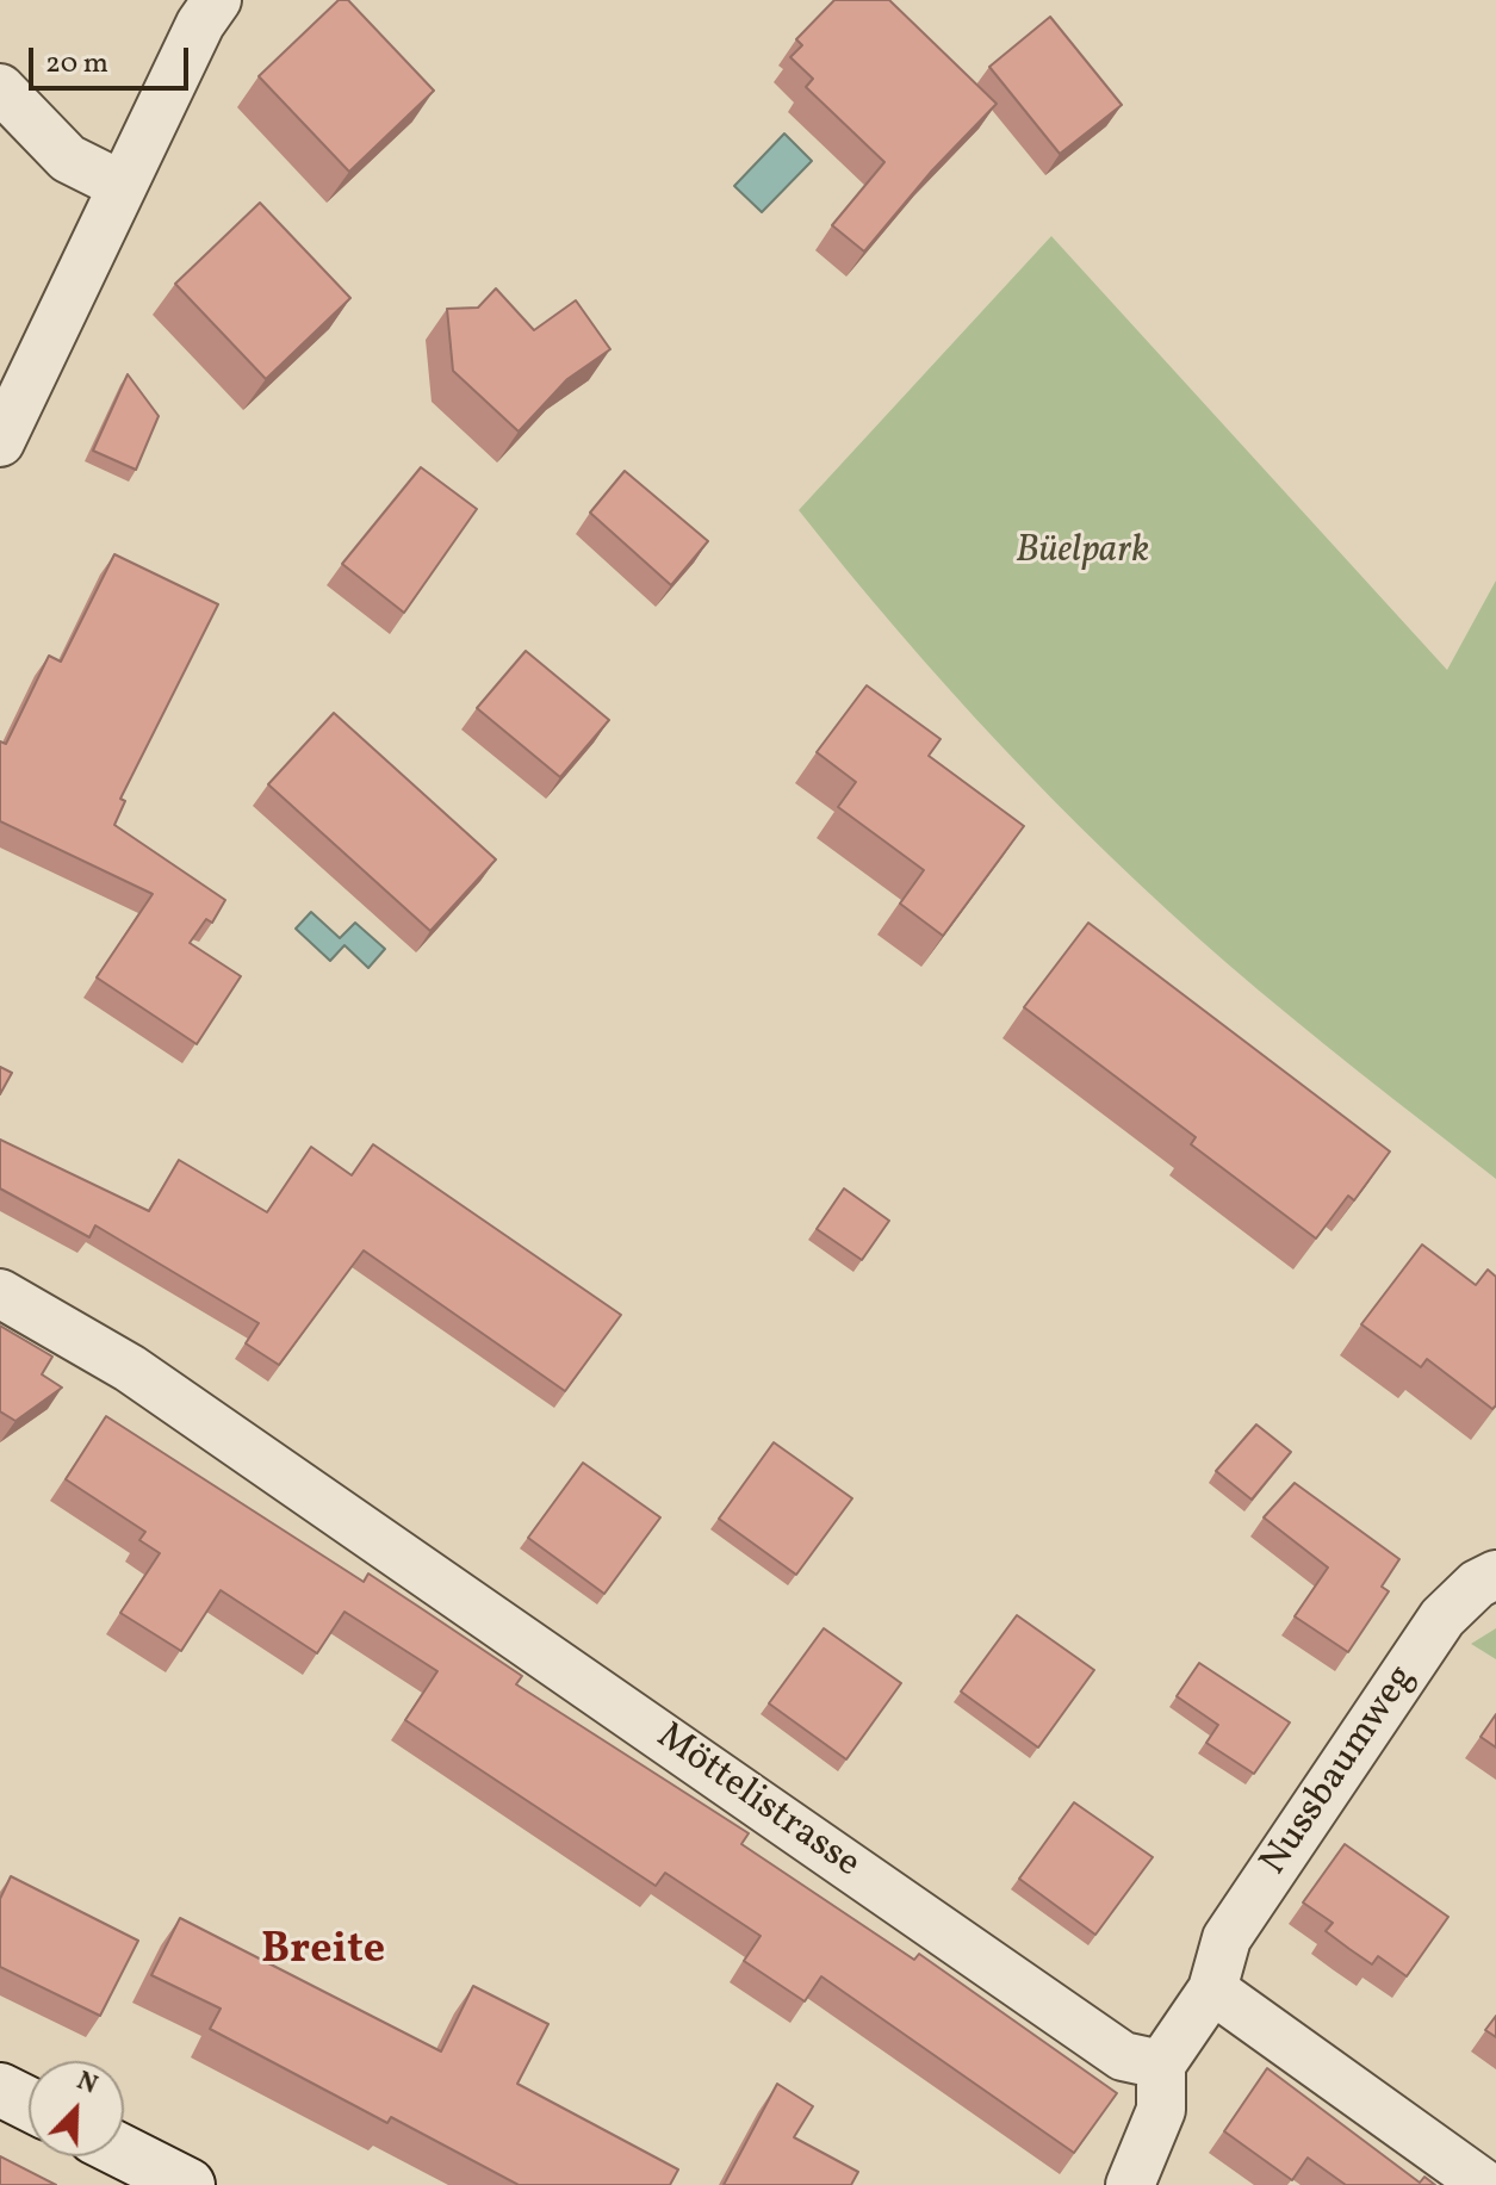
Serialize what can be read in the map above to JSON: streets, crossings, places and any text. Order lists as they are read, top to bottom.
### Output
{
  "streets": {
    "street": ["Nussbaumweg", "Möttelistrasse"]
  },
  "districts": ["Breite"],
  "parks": ["Büelpark"],
  "scale_bar": "20 m",
  "north": "top right"
}
